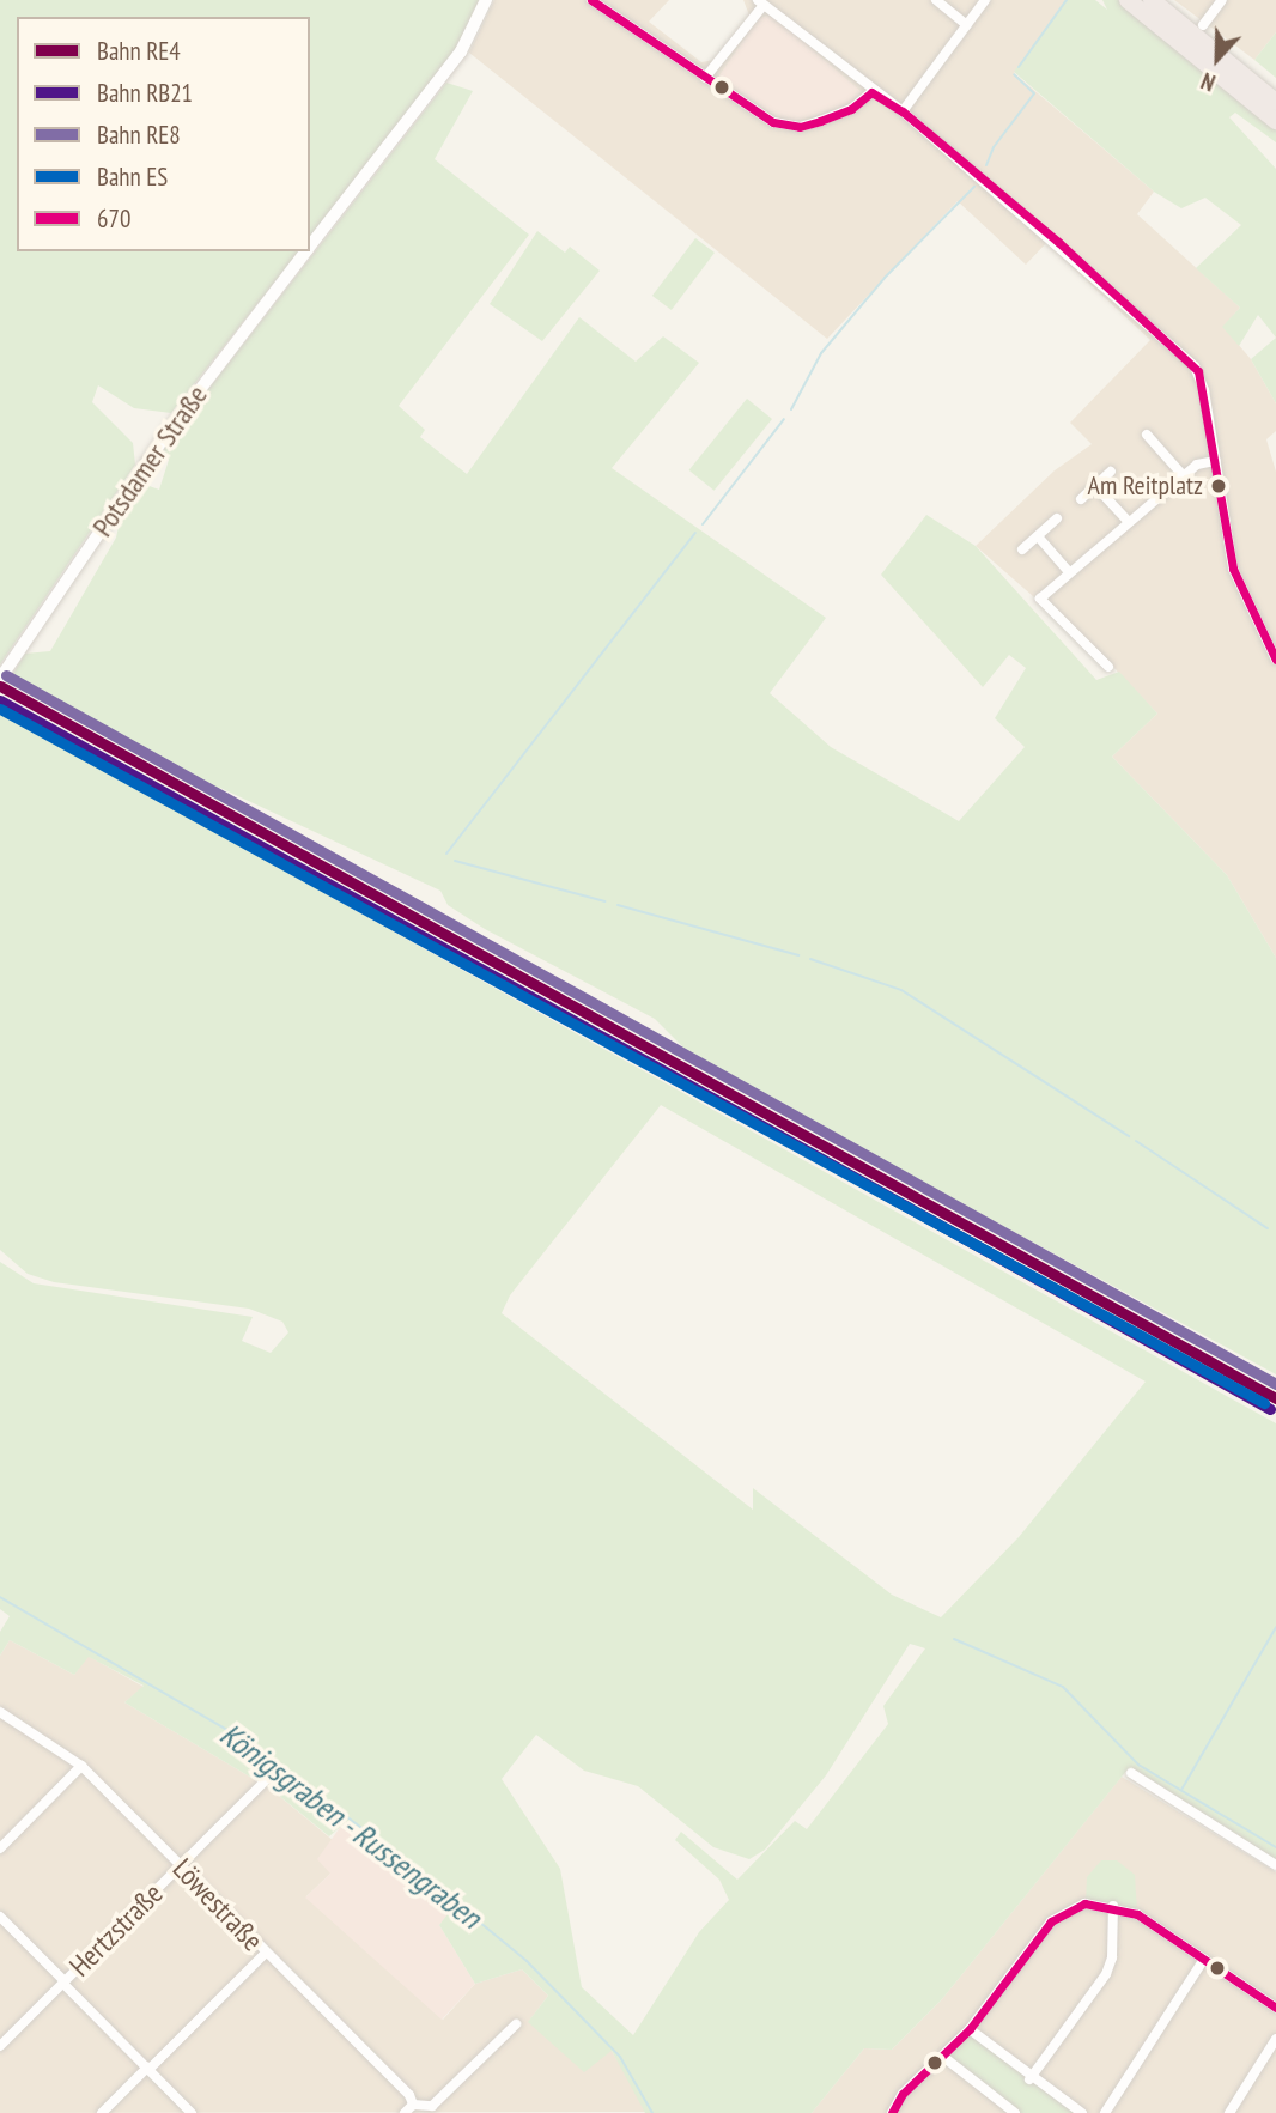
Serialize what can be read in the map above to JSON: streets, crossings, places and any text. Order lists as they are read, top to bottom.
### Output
{
  "streets": {
    "street": ["Potsdamer Straße", "Löwestraße", "Hertzstraße"]
  },
  "crossings": [
    ["Löwestraße", "Hertzstraße"]
  ],
  "water": ["Königsgraben - Russengraben"],
  "places": ["Am Reitplatz"],
  "lines": [
    "transit line 670",
    "rail line RE8",
    "rail line RE4",
    "rail line RB21",
    "rail line ES"
  ],
  "legend": [
    "Bahn RE4",
    "Bahn RB21",
    "Bahn RE8",
    "Bahn ES",
    "670"
  ],
  "north": "bottom"
}
